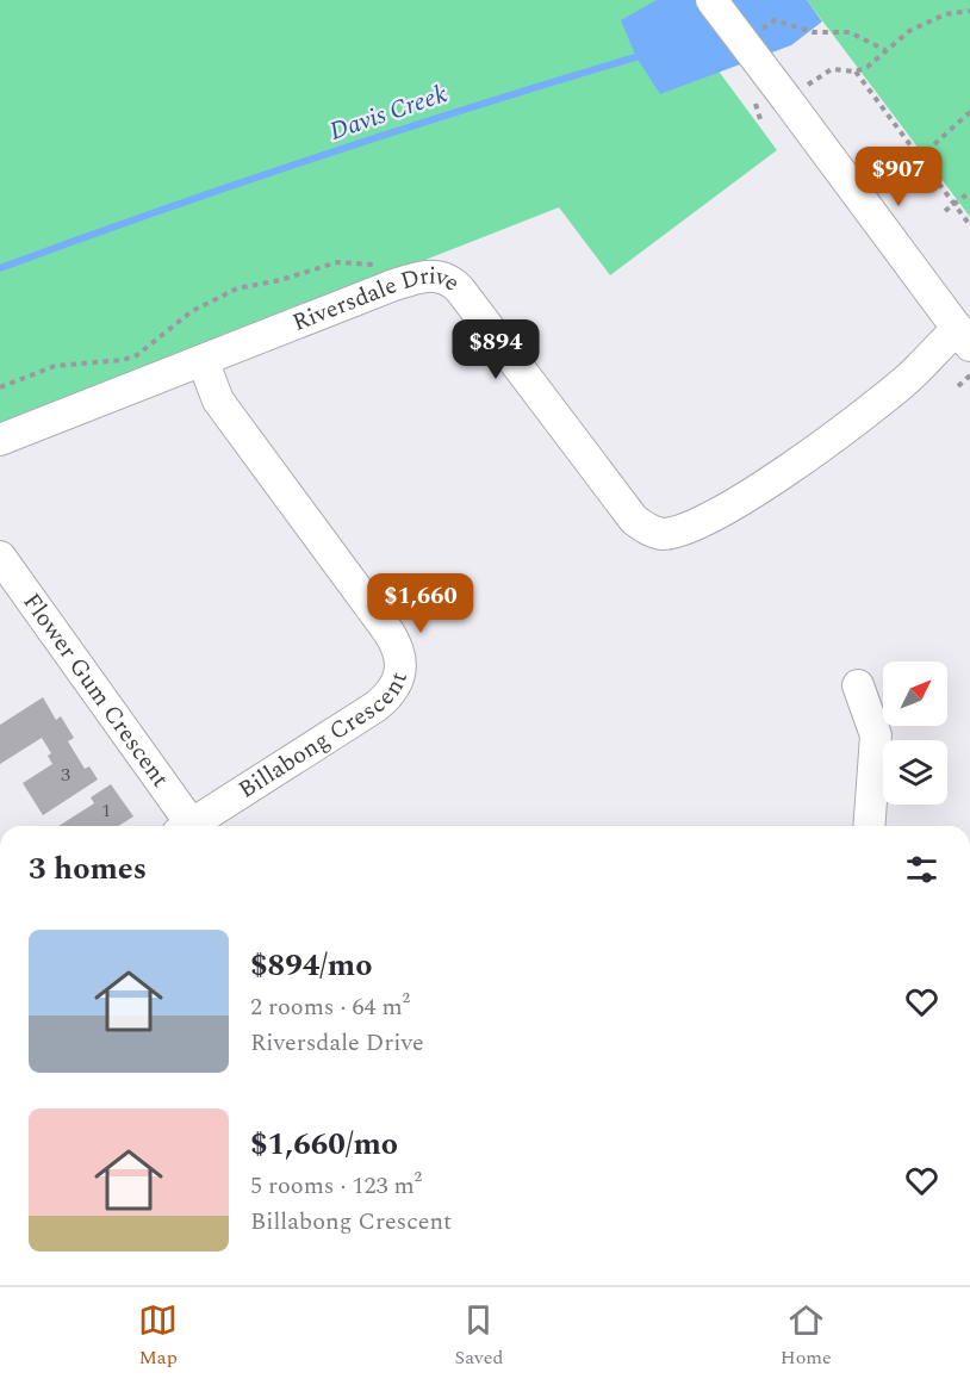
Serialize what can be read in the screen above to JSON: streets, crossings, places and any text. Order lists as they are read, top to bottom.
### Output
{
  "streets": {
    "street": ["Riversdale Drive", "Flower Gum Crescent", "Billabong Crescent"]
  },
  "crossings": [
    ["Riversdale Drive", "Billabong Crescent"]
  ],
  "water": ["Davis Creek"],
  "house_numbers": ["3", "1"],
  "north": "top right",
  "page": {
    "price": ["$907", "$894", "$1,660"],
    "heading": "3 homes",
    "list": [
      {
        "name": "$894/mo",
        "note": "2 rooms · 64 m² · Riversdale Drive"
      },
      {
        "name": "$1,660/mo",
        "note": "5 rooms · 123 m² · Billabong Crescent"
      }
    ],
    "tabs": ["Map", "Saved", "Home"]
  }
}
